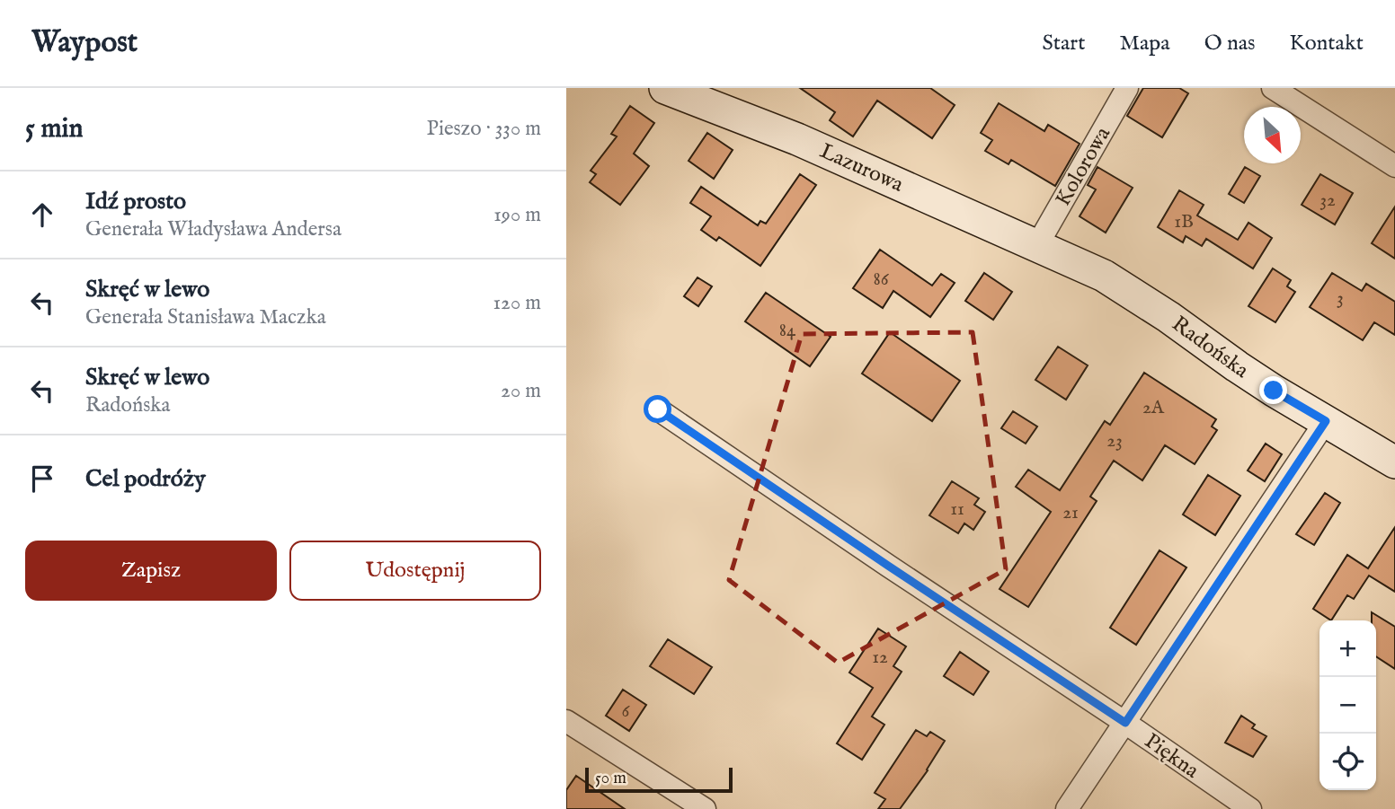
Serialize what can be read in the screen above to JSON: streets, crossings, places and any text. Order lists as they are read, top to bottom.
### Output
{
  "streets": {
    "street": [
      "Kolorowa",
      "Lazurowa",
      "Radońska",
      "Piękna"
    ]
  },
  "crossings": [
    ["Kolorowa", "Lazurowa"],
    ["Kolorowa", "Radońska"],
    ["Lazurowa", "Radońska"]
  ],
  "house_numbers": [
    "32",
    "1B",
    "86",
    "3",
    "84",
    "2A",
    "23",
    "11",
    "21",
    "12",
    "6"
  ],
  "scale_bar": "50 m",
  "north": "bottom right",
  "page": {
    "header": "Waypost",
    "nav": [
      "Start",
      "Mapa",
      "O nas",
      "Kontakt"
    ],
    "heading": ["5 min", "Pieszo · 330 m"],
    "list": [
      ["Idź prosto", "Generała Władysława Andersa", "190 m"],
      ["Skręć w lewo", "Generała Stanisława Maczka", "120 m"],
      ["Skręć w lewo", "Radońska", "20 m"],
      "Cel podróży"
    ],
    "buttons": ["Zapisz", "Udostępnij"],
    "map_buttons": ["+", "−"],
    "scale": "50 m"
  }
}
